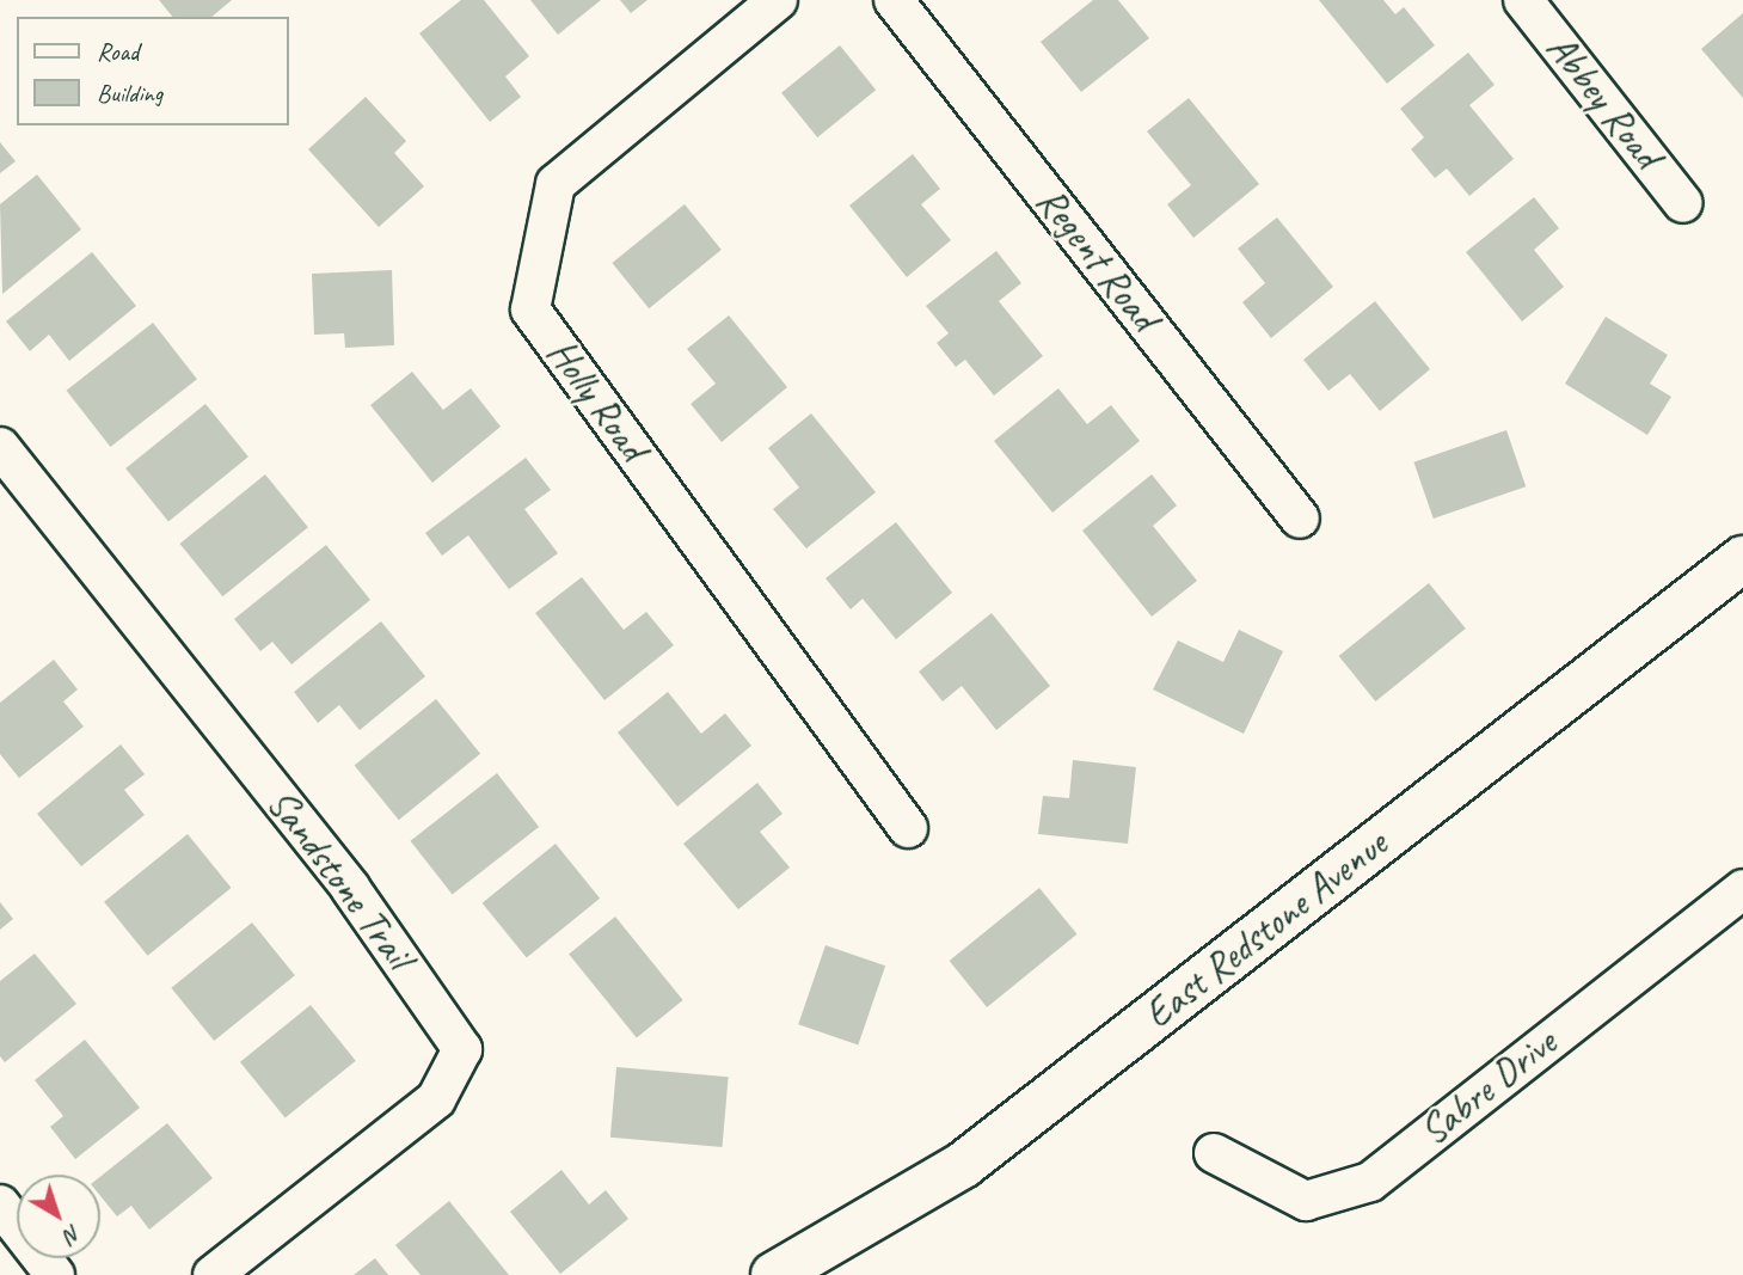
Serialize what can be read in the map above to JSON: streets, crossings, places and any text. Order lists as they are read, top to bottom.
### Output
{
  "streets": {
    "street": [
      "Abbey Road",
      "Regent Road",
      "Holly Road",
      "Sandstone Trail",
      "East Redstone Avenue",
      "Sabre Drive"
    ]
  },
  "legend": ["Road", "Building"],
  "north": "bottom right"
}
